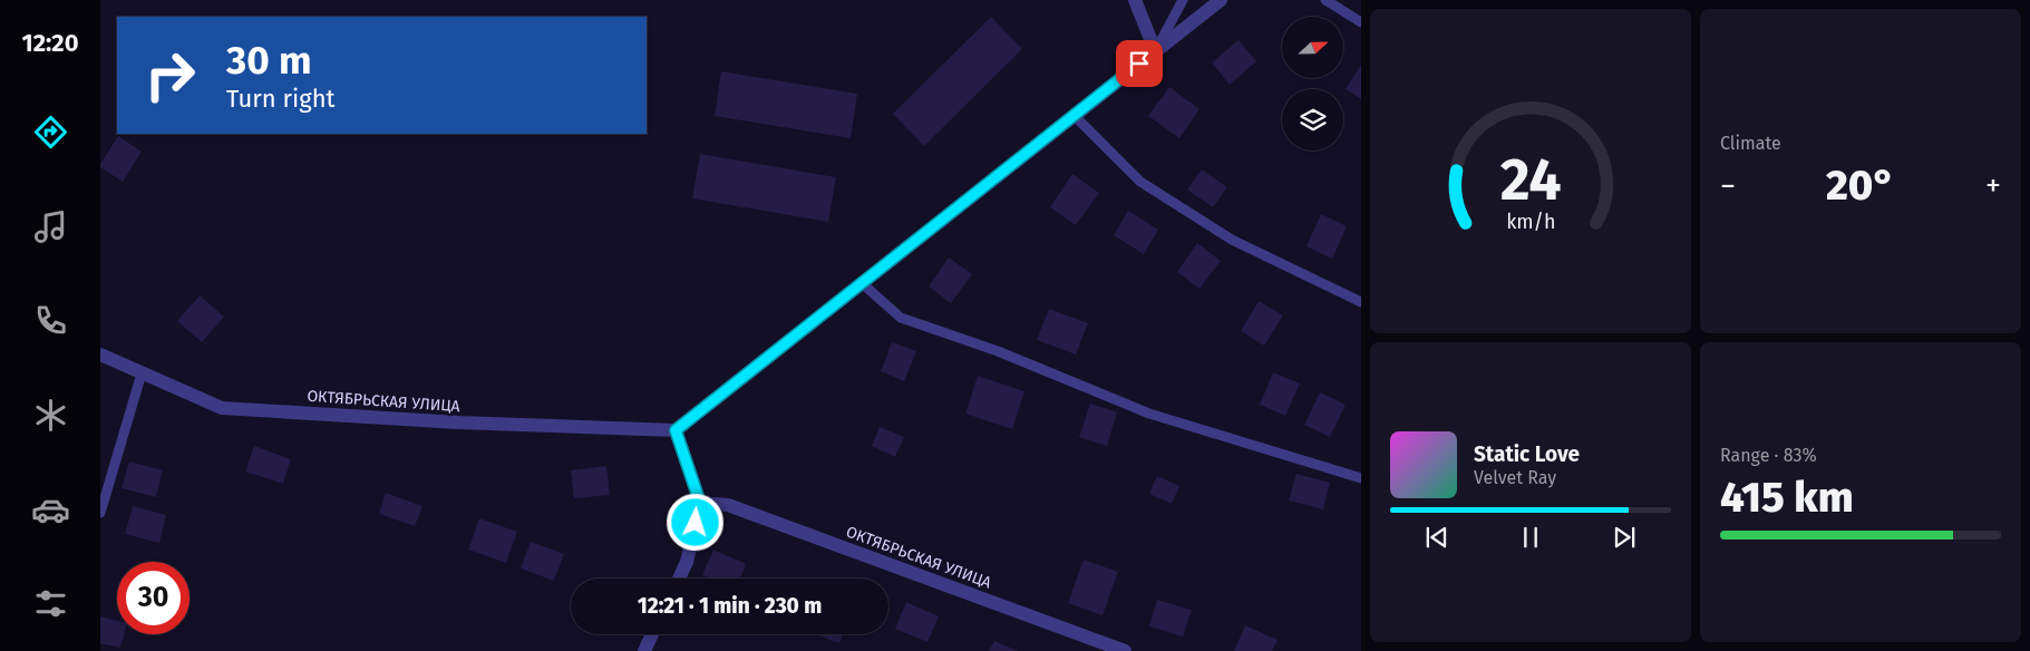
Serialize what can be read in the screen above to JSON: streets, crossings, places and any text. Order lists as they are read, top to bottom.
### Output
{
  "streets": {
    "street": ["ОКТЯБРЬСКАЯ УЛИЦА"]
  },
  "north": "right",
  "page": {
    "tabs": "12:20",
    "tile": [
      "Climate",
      ["Range · 83%", "415 km"]
    ],
    "turn": ["30 m", "Turn right"],
    "heat": ["−", "20°", "+"],
    "song": ["Static Love", "Velvet Ray"],
    "limit": "30",
    "trip": "12:21 · 1 min · 230 m",
    "gauge": ["24", "km/h"]
  }
}
